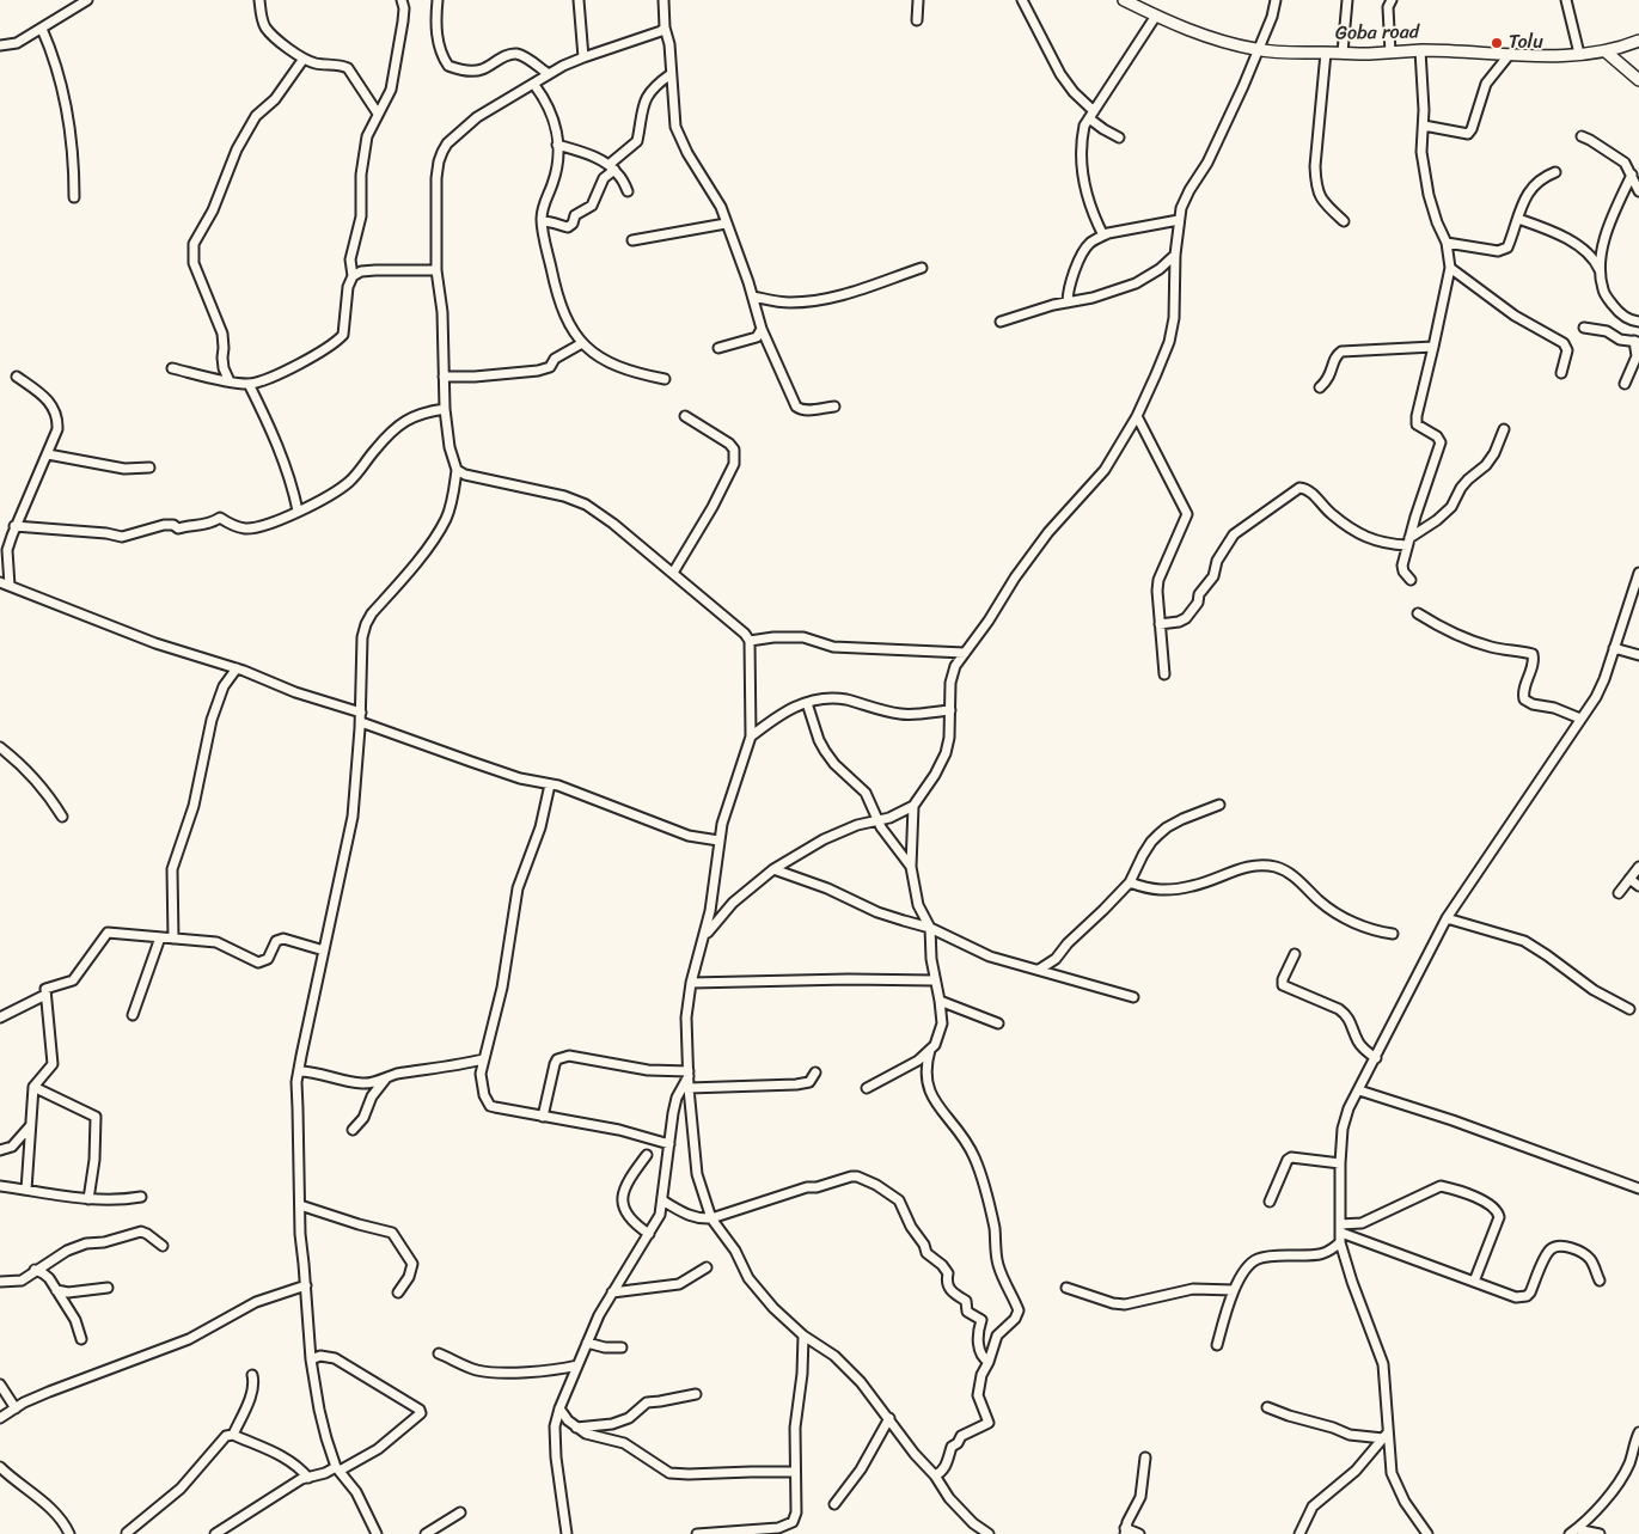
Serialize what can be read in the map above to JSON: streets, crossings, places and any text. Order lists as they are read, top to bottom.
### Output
{
  "streets": {
    "street": ["Goba road"]
  },
  "places": ["Tolu"]
}
